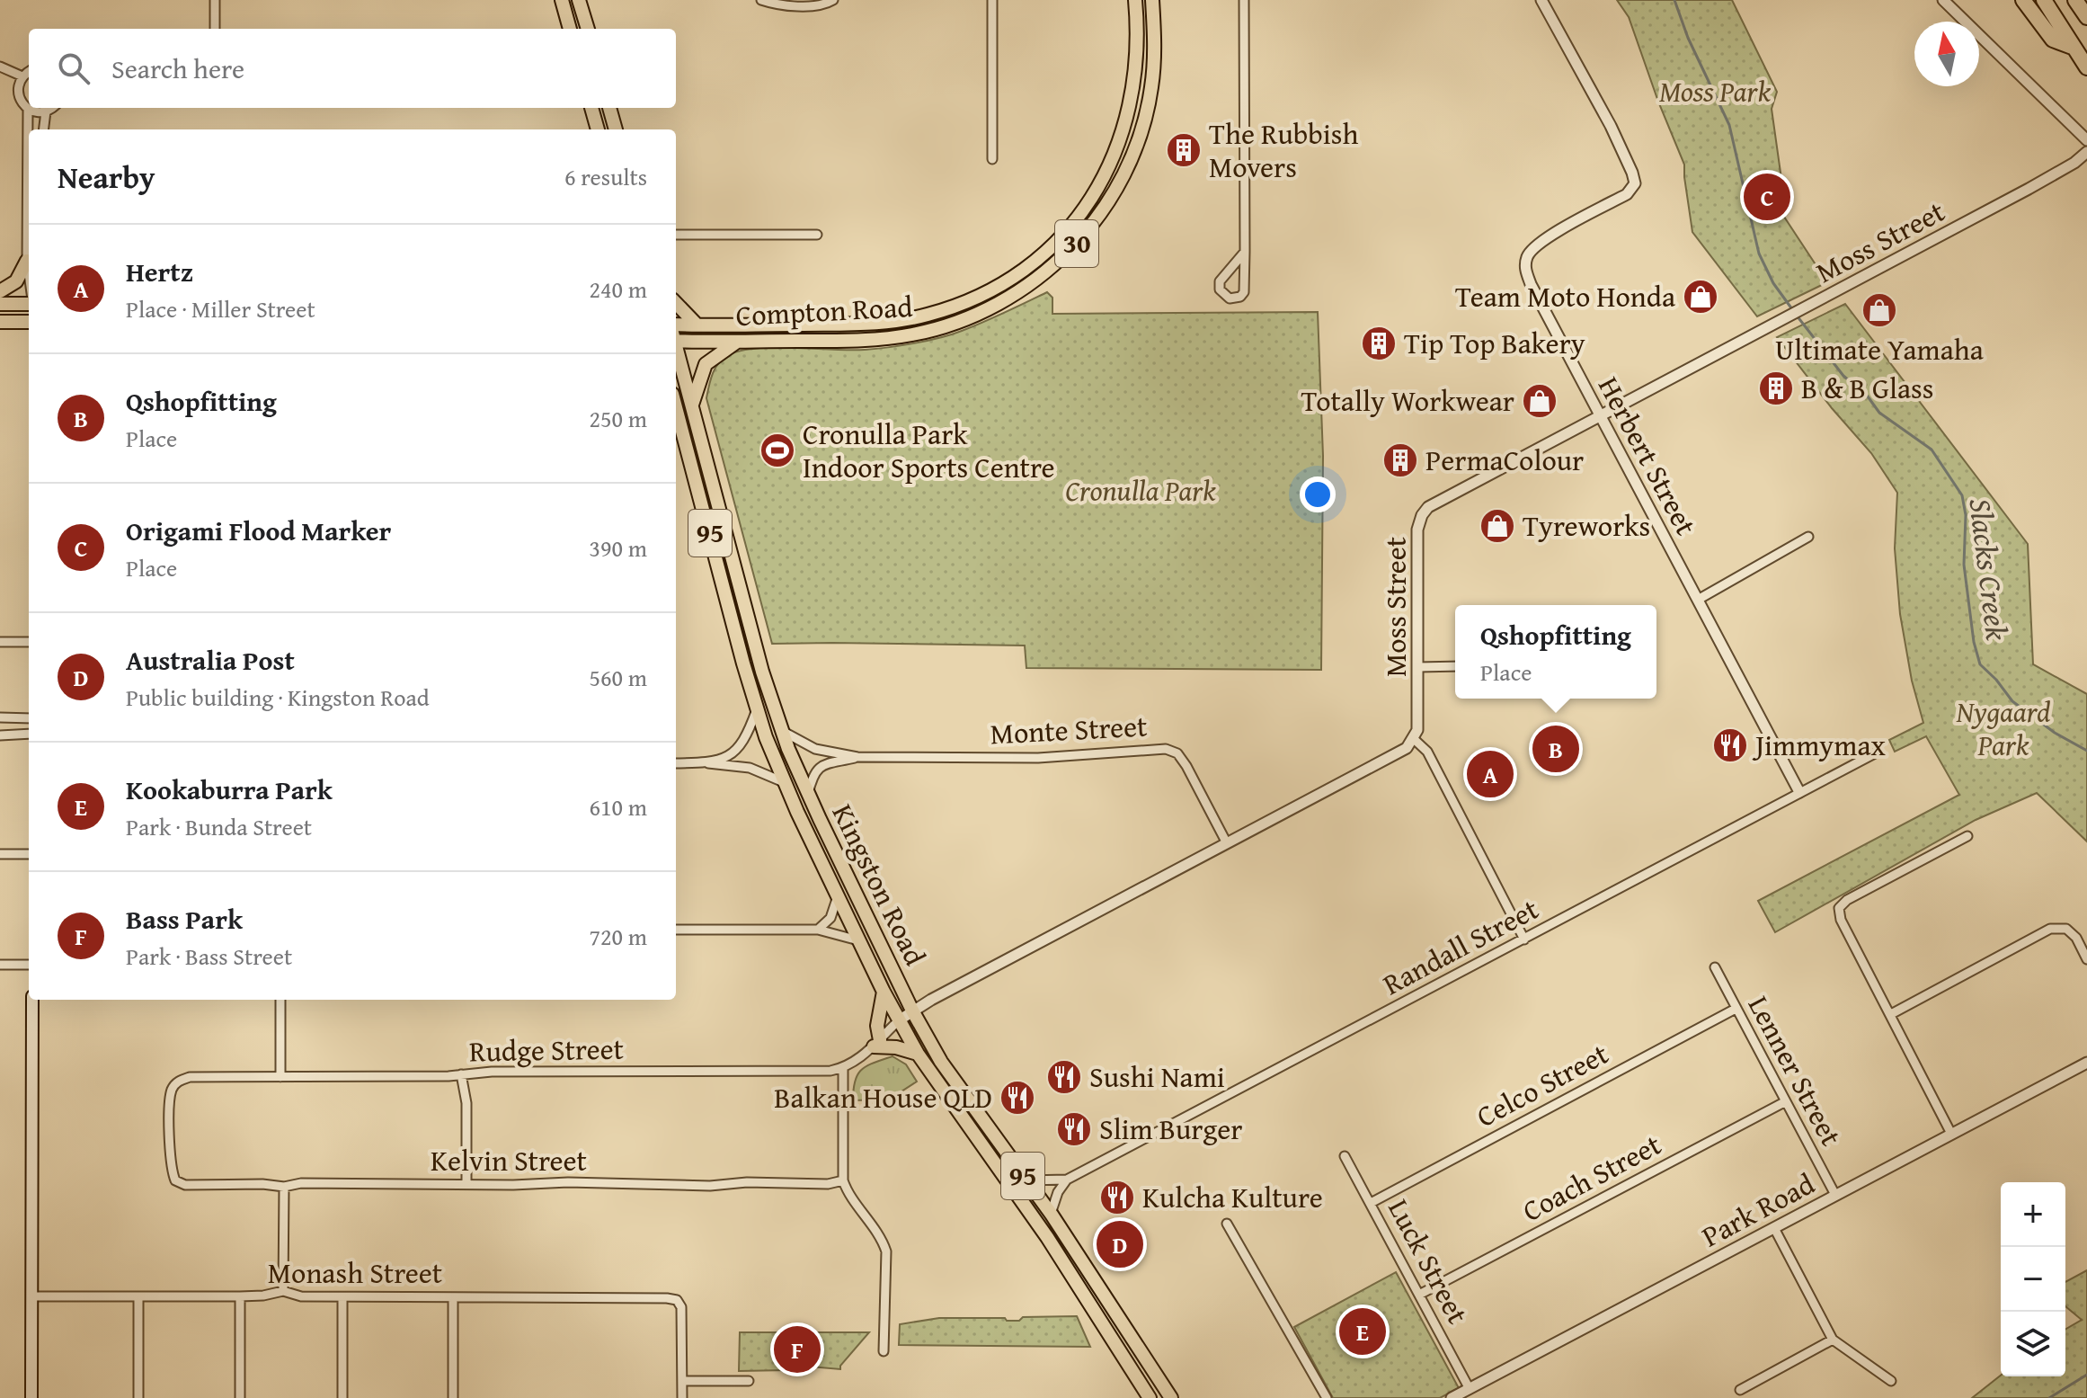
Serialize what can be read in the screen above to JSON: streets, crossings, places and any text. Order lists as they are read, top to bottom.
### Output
{
  "streets": {
    "main road": [
      "30",
      "Compton Road",
      "95",
      "Kingston Road"
    ],
    "street": [
      "Moss Street",
      "Herbert Street",
      "Monte Street",
      "Randall Street",
      "Rudge Street",
      "Lenner Street",
      "Celco Street",
      "Kelvin Street",
      "Coach Street",
      "Park Road",
      "Luck Street",
      "Monash Street"
    ]
  },
  "crossings": [
    ["Moss Street", "Herbert Street"],
    ["Herbert Street", "Randall Street"],
    ["Monte Street", "Kingston Road"],
    ["Kingston Road", "Randall Street"],
    ["Rudge Street", "Kelvin Street"],
    ["Lenner Street", "Celco Street"],
    ["Lenner Street", "Coach Street"],
    ["Lenner Street", "Park Road"],
    ["Celco Street", "Luck Street"],
    ["Coach Street", "Luck Street"],
    ["Park Road", "Luck Street"]
  ],
  "water": ["Slacks Creek"],
  "parks": ["Moss Park", "Cronulla Park", "Nygaard Park"],
  "places": {
    "building": [
      "The Rubbish Movers",
      "Tip Top Bakery",
      "B & B Glass",
      "PermaColour"
    ],
    "shop": [
      "Team Moto Honda",
      "Ultimate Yamaha",
      "Totally Workwear",
      "Tyreworks"
    ],
    "sports": ["Cronulla Park Indoor Sports Centre"],
    "restaurant": [
      "Jimmymax",
      "Sushi Nami",
      "Balkan House QLD",
      "Slim Burger",
      "Kulcha Kulture"
    ]
  },
  "north": "top",
  "page": {
    "search": "Search here",
    "heading": ["Nearby", "6 results"],
    "pins": [
      "C",
      "B",
      "A",
      "D",
      "E",
      "F"
    ],
    "list": [
      {
        "mark": "A",
        "name": "Hertz",
        "note": "Place · Miller Street",
        "value": "240 m"
      },
      {
        "mark": "B",
        "name": "Qshopfitting",
        "note": "Place",
        "value": "250 m"
      },
      {
        "mark": "C",
        "name": "Origami Flood Marker",
        "note": "Place",
        "value": "390 m"
      },
      {
        "mark": "D",
        "name": "Australia Post",
        "note": "Public building · Kingston Road",
        "value": "560 m"
      },
      {
        "mark": "E",
        "name": "Kookaburra Park",
        "note": "Park · Bunda Street",
        "value": "610 m"
      },
      {
        "mark": "F",
        "name": "Bass Park",
        "note": "Park · Bass Street",
        "value": "720 m"
      }
    ],
    "popup": ["Qshopfitting", "Place"],
    "map_buttons": ["+", "−"]
  }
}
